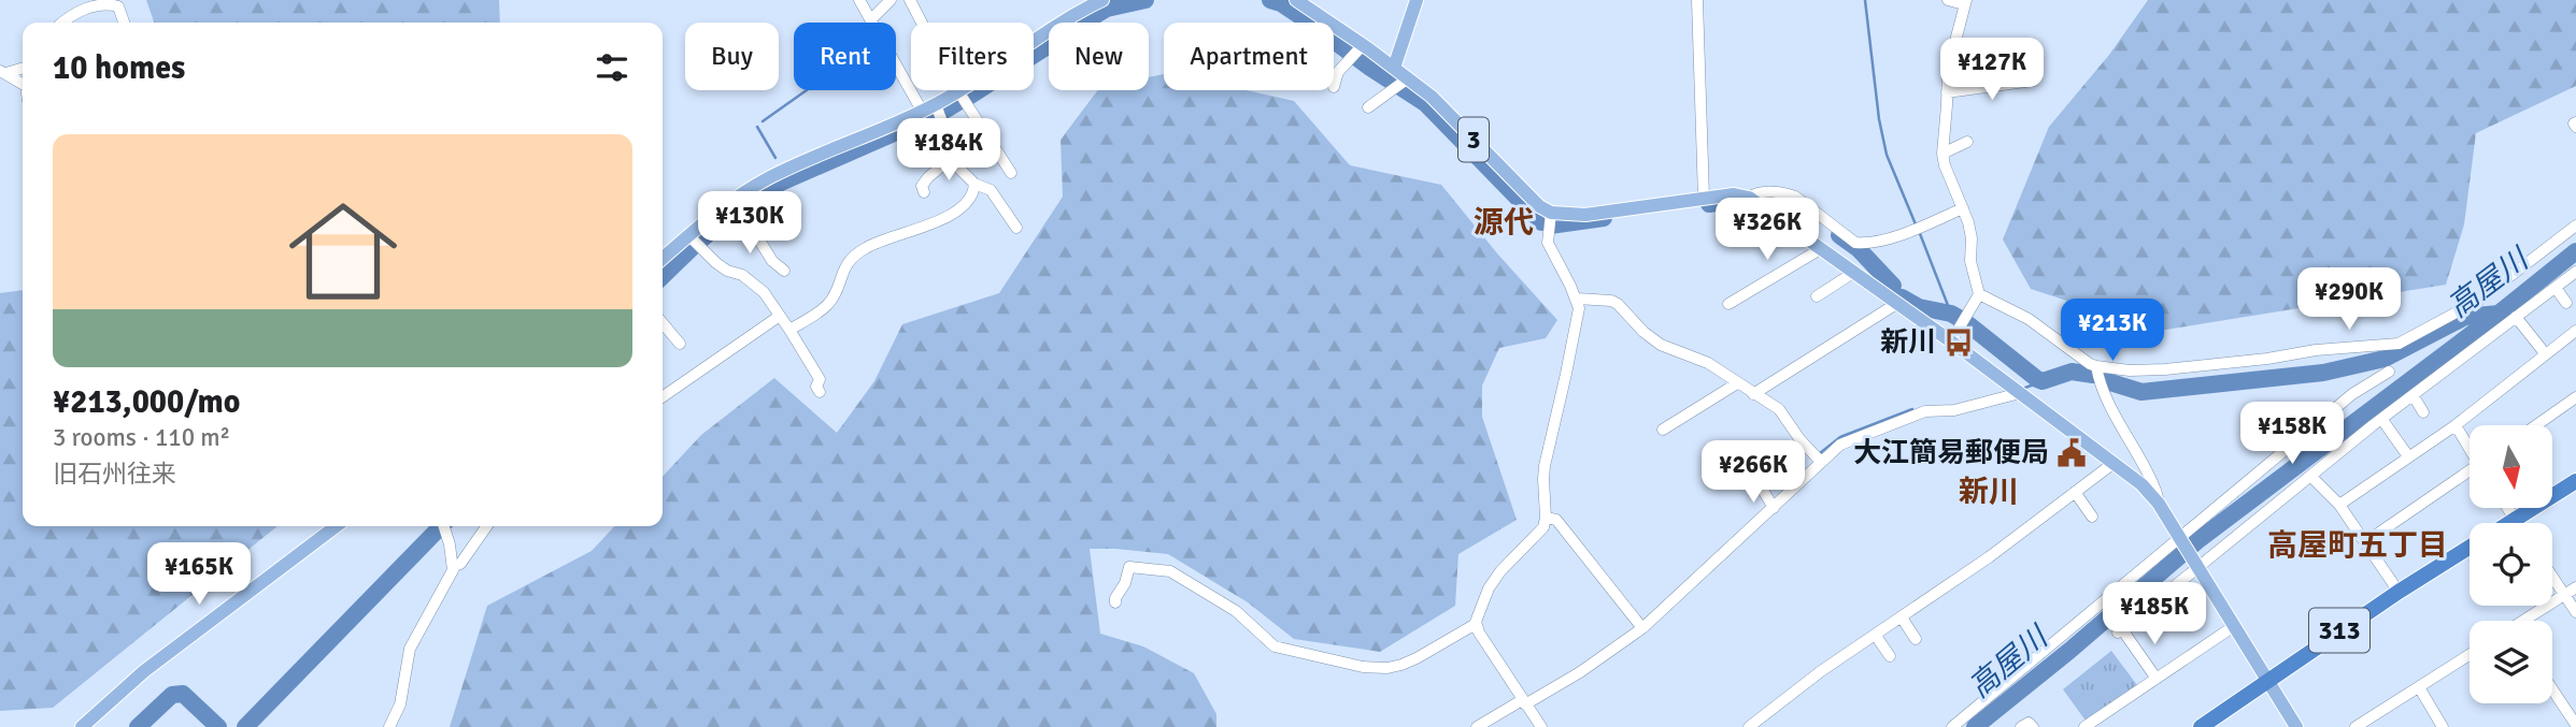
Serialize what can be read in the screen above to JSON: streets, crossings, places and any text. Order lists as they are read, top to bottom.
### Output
{
  "streets": {
    "highway": ["313"],
    "main road": ["3"]
  },
  "districts": ["源代", "新川", "高屋町五丁目"],
  "water": ["高屋川"],
  "places": {
    "bus stop": ["新川"],
    "public building": ["大江簡易郵便局"]
  },
  "north": "bottom",
  "page": {
    "chip": [
      "Buy",
      "Rent",
      "Filters",
      "New",
      "Apartment"
    ],
    "heading": "10 homes",
    "price": [
      "¥127K",
      "¥184K",
      "¥130K",
      "¥326K",
      "¥290K",
      "¥213K",
      "¥158K",
      "¥266K",
      "¥165K",
      "¥185K"
    ],
    "list": [
      {
        "name": "¥213,000/mo",
        "note": "3 rooms · 110 m² · 旧石州往来"
      }
    ]
  }
}
